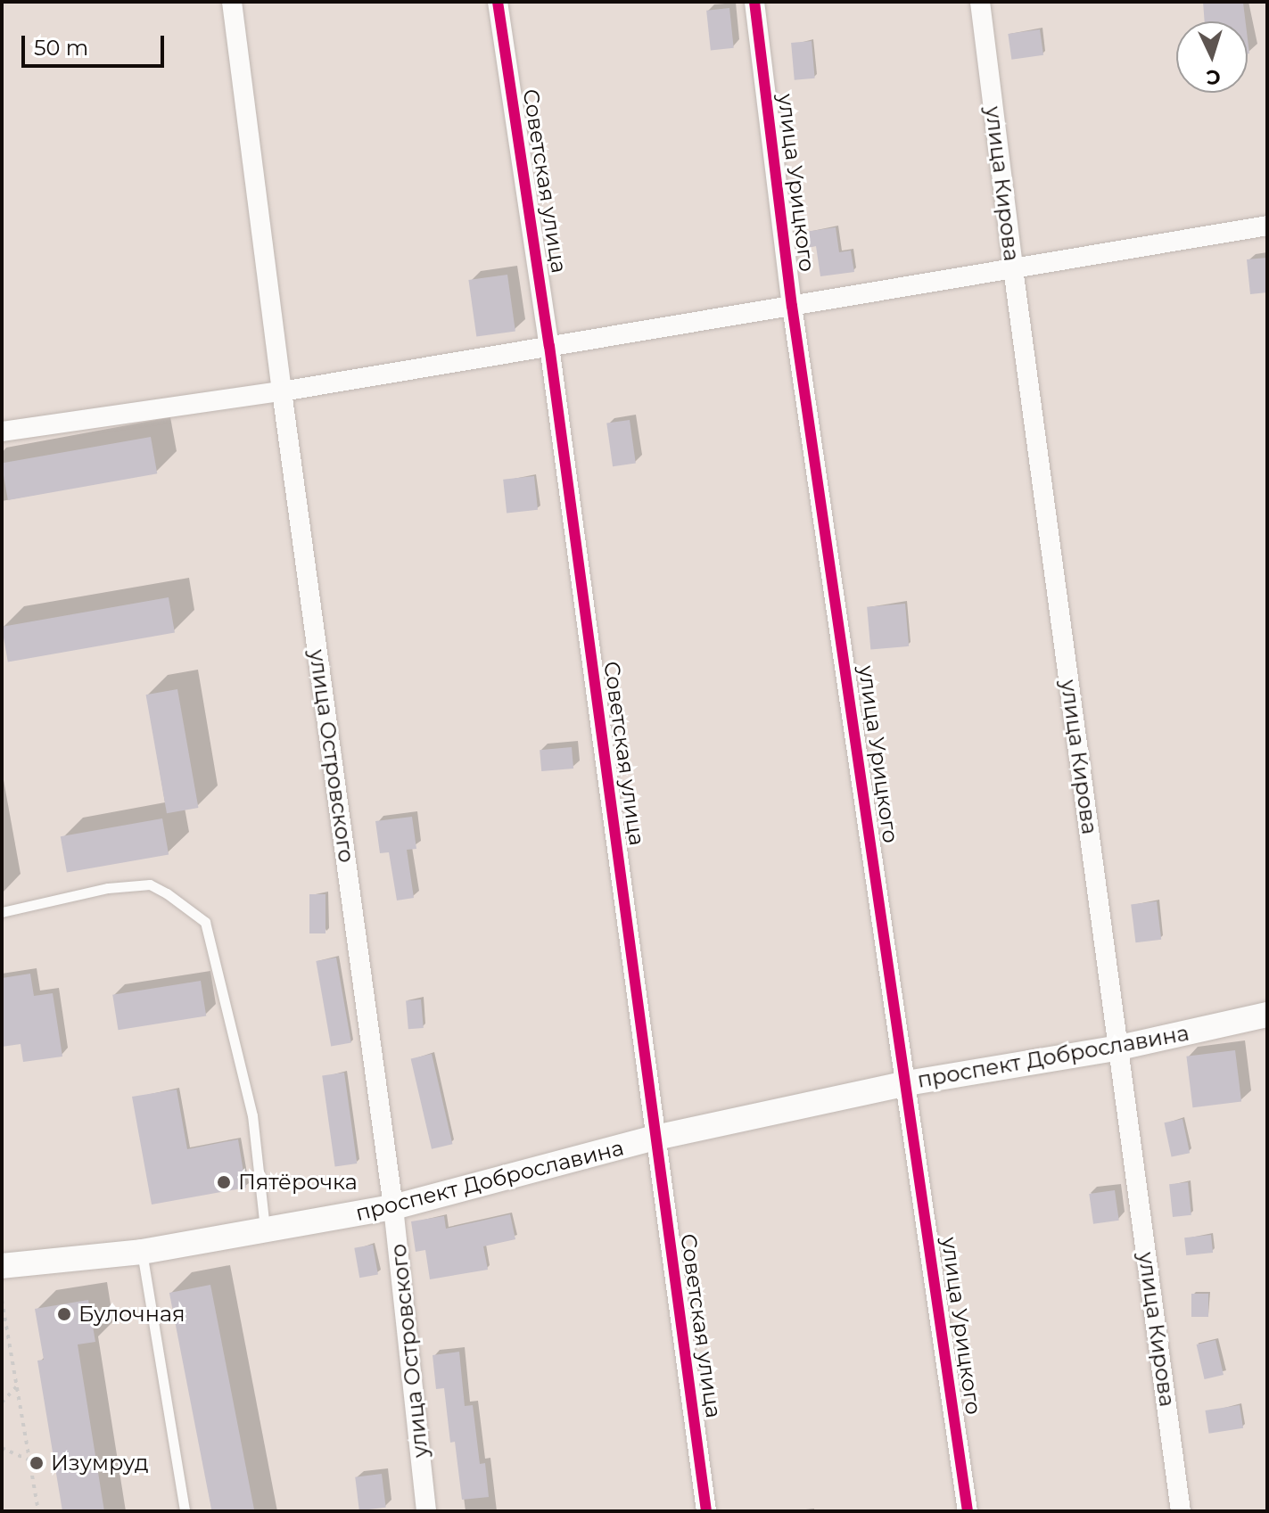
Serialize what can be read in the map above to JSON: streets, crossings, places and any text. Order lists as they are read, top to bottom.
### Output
{
  "streets": {
    "street": [
      "Советская улица",
      "улица Урицкого",
      "улица Кирова",
      "улица Островского",
      "проспект Доброславина"
    ]
  },
  "crossings": [
    ["Советская улица", "проспект Доброславина"],
    ["улица Урицкого", "проспект Доброславина"],
    ["улица Кирова", "проспект Доброславина"],
    ["улица Островского", "проспект Доброславина"]
  ],
  "places": ["Пятёрочка", "Булочная", "Изумруд"],
  "scale_bar": "50 m",
  "north": "bottom"
}
